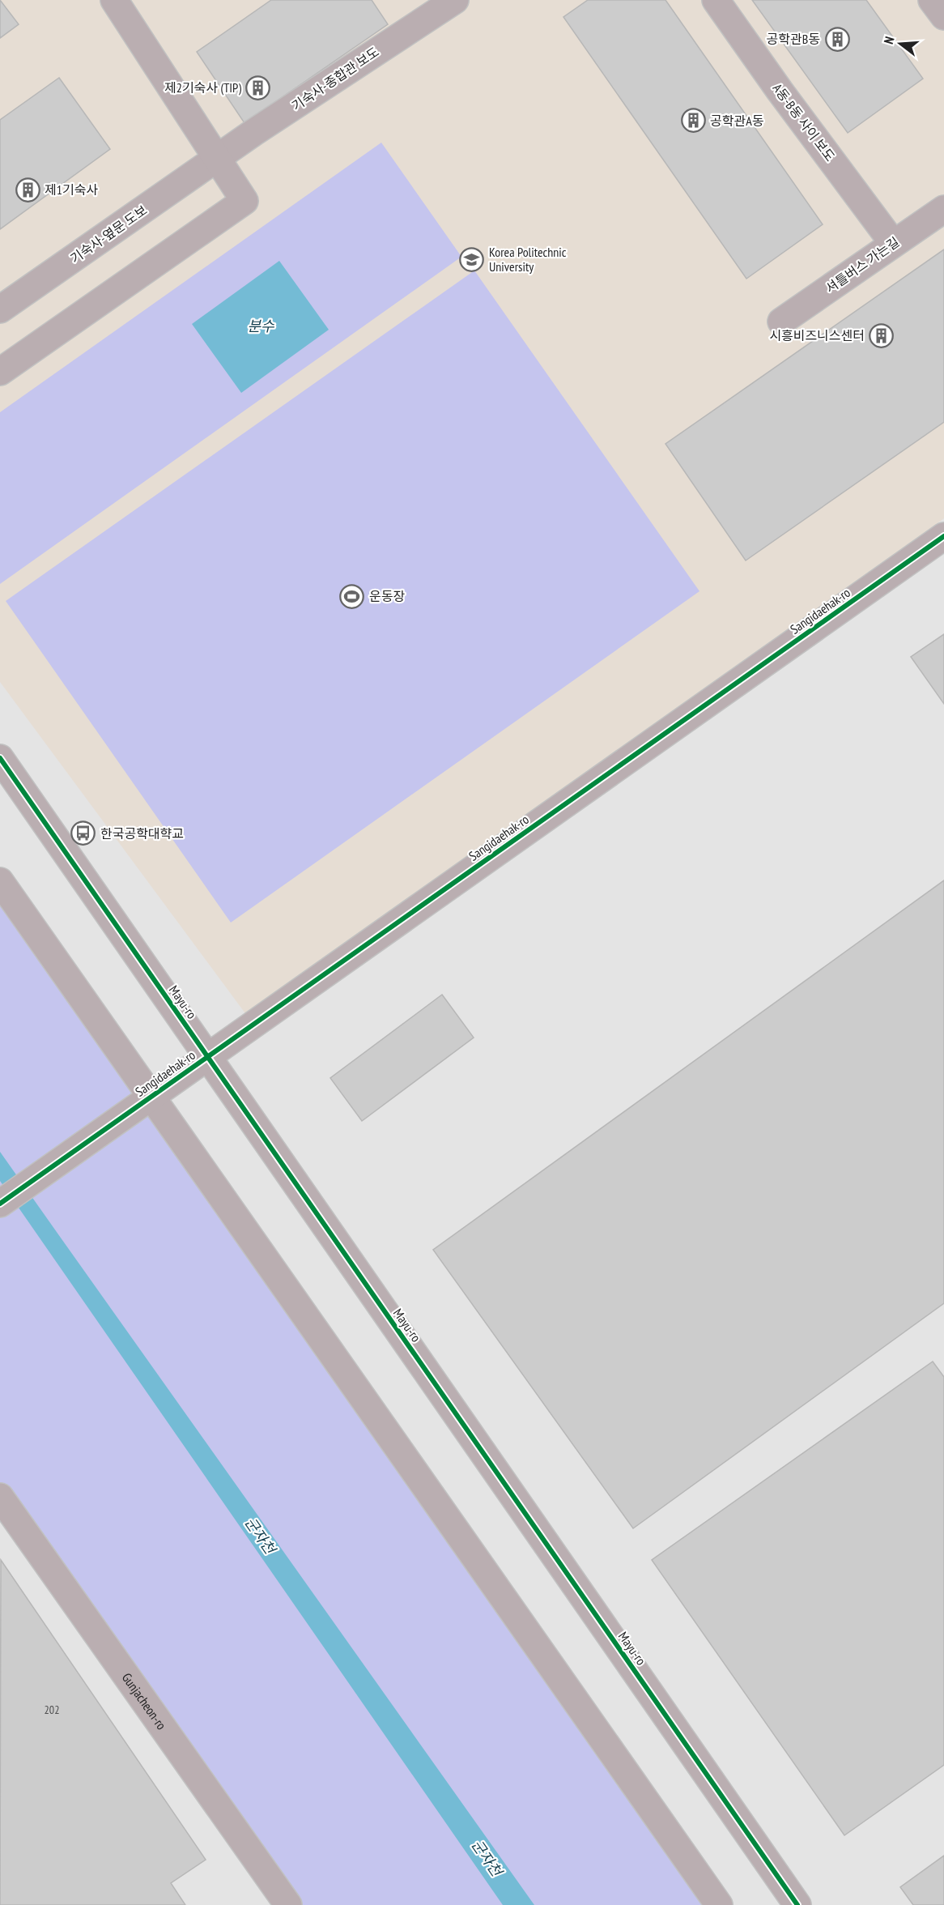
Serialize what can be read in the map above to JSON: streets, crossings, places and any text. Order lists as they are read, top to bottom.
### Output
{
  "streets": {
    "street": [
      "기숙사-종합관 보도",
      "A동-B동 사이 보도",
      "기숙사-옆문 도보",
      "셔틀버스 가는길",
      "Sangidaehak-ro",
      "Mayu-ro",
      "Gunjacheon-ro"
    ]
  },
  "crossings": [
    ["기숙사-종합관 보도", "기숙사-옆문 도보"],
    ["A동-B동 사이 보도", "셔틀버스 가는길"],
    ["Sangidaehak-ro", "Mayu-ro"]
  ],
  "water": ["분수", "군자천"],
  "places": {
    "building": [
      "공학관B동",
      "제2기숙사 (TIP)",
      "공학관A동",
      "제1기숙사",
      "시흥비즈니스센터"
    ],
    "school or university": ["Korea Politechnic University"],
    "sports": ["운동장"],
    "bus stop": ["한국공학대햑교"]
  },
  "house_numbers": ["202"],
  "north": "left"
}
